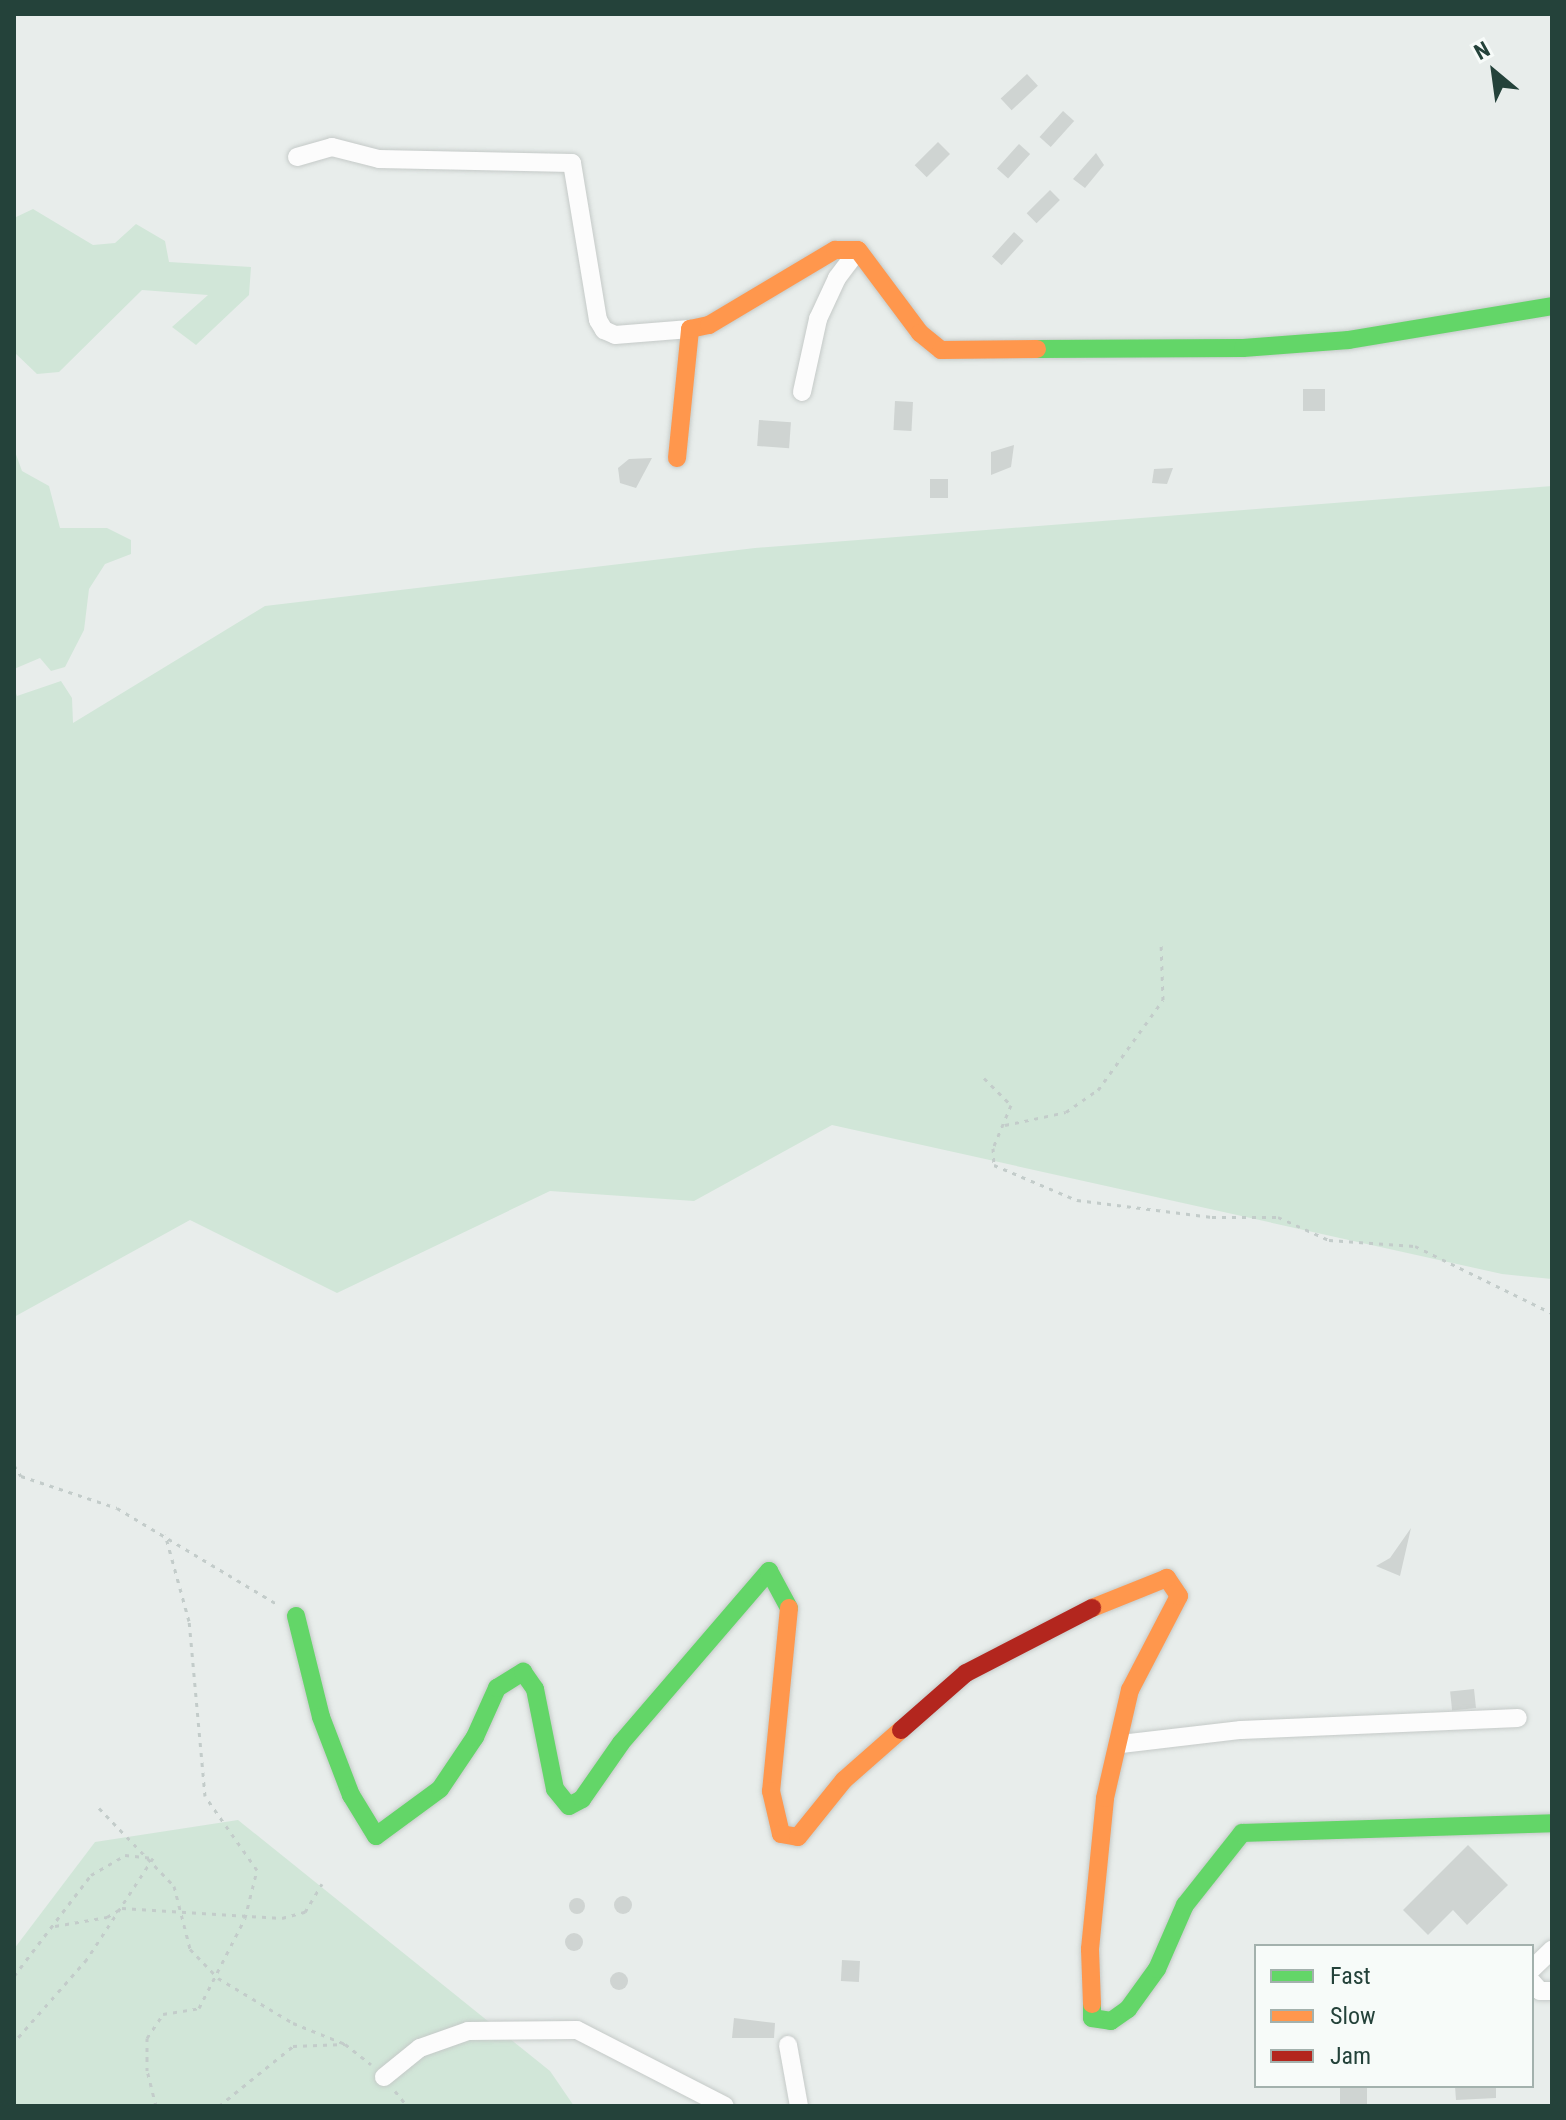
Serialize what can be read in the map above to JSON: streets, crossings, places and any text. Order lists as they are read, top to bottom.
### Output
{
  "legend": ["Fast", "Slow", "Jam"],
  "north": "top left"
}
